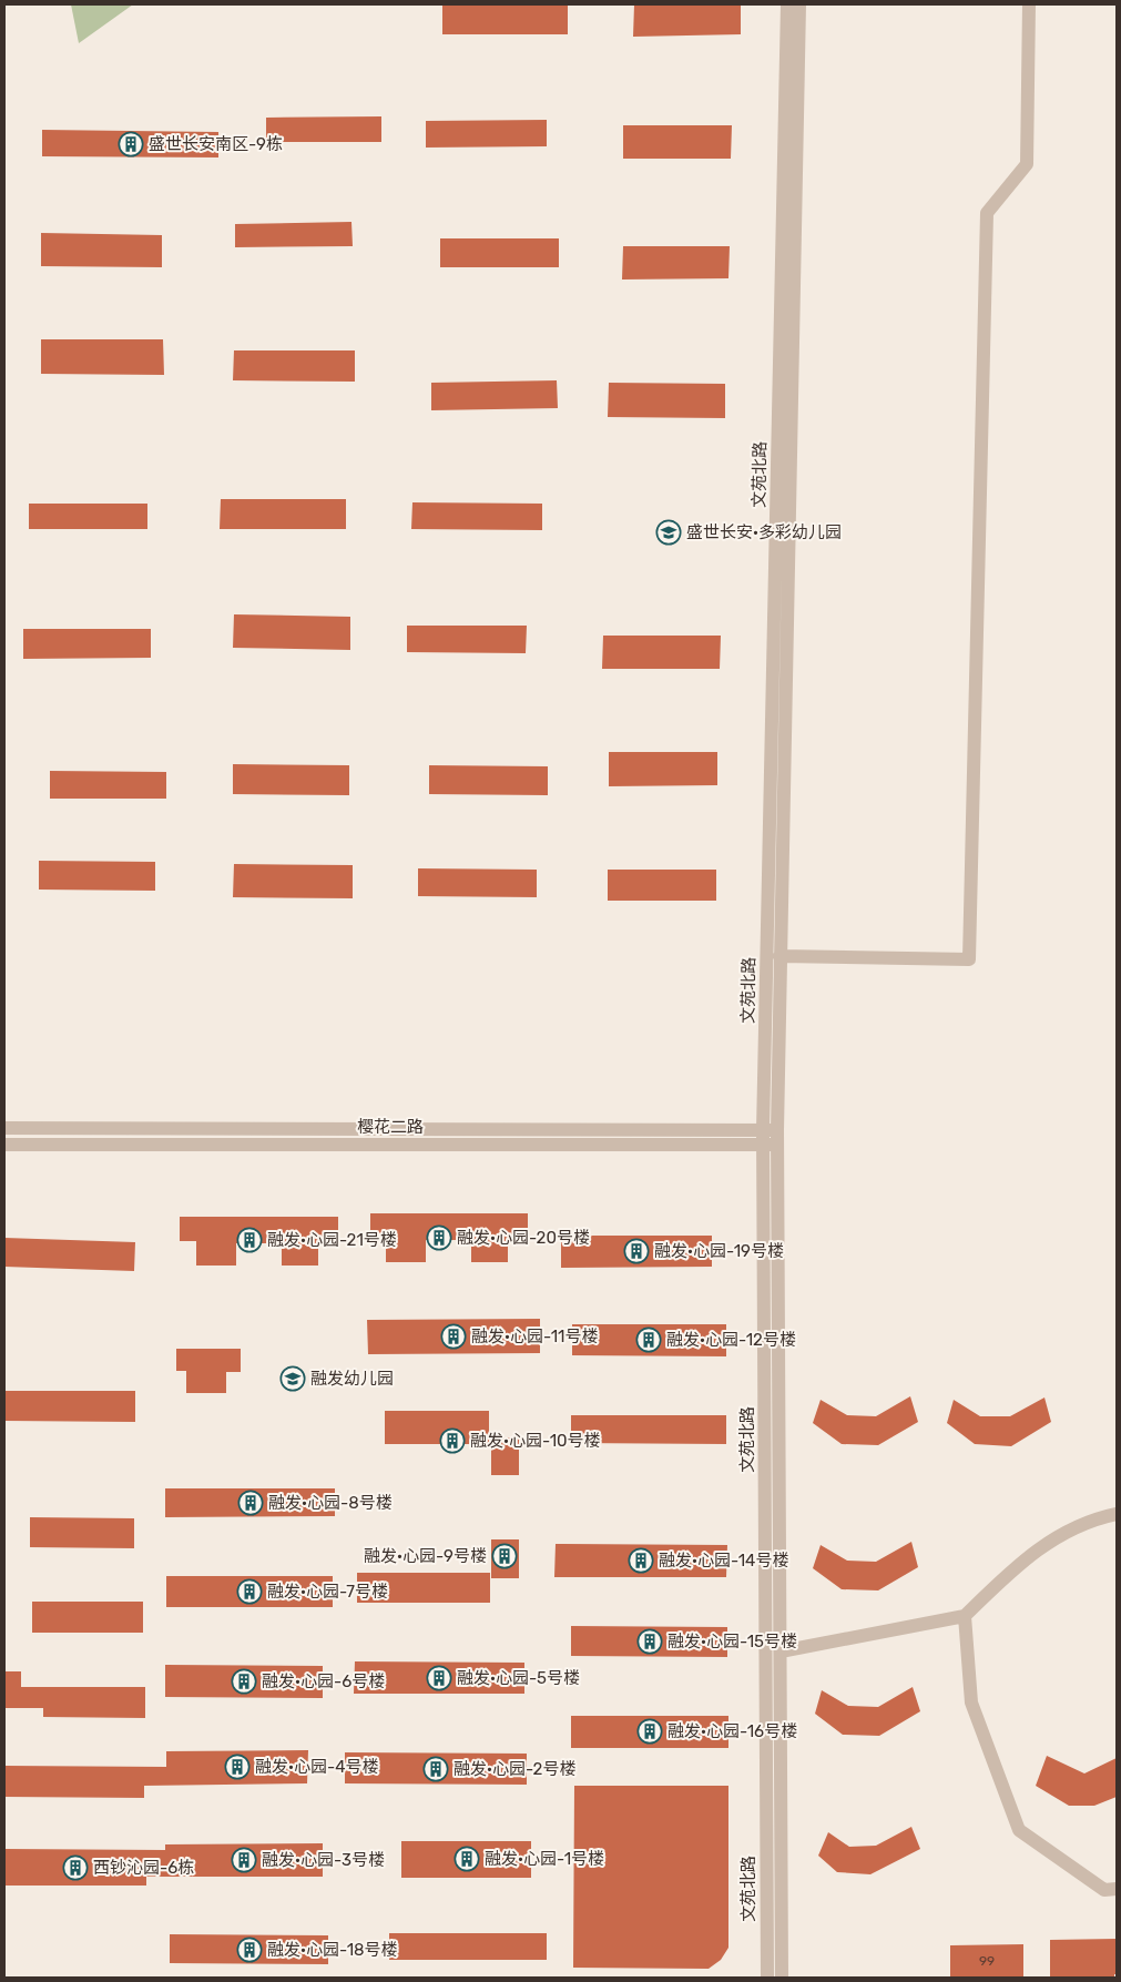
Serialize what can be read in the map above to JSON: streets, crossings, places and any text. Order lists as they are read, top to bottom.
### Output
{
  "streets": {
    "street": ["文苑北路", "樱花二路"]
  },
  "crossings": [
    ["文苑北路", "樱花二路"]
  ],
  "places": {
    "building": [
      "盛世长安南区-9栋",
      "融发·心园-20号楼",
      "融发·心园-21号楼",
      "融发·心园-19号楼",
      "融发·心园-11号楼",
      "融发·心园-12号楼",
      "融发·心园-10号楼",
      "融发·心园-8号楼",
      "融发·心园-9号楼",
      "融发·心园-14号楼",
      "融发·心园-7号楼",
      "融发·心园-15号楼",
      "融发·心园-5号楼",
      "融发·心园-6号楼",
      "融发·心园-16号楼",
      "融发·心园-4号楼",
      "融发·心园-2号楼",
      "融发·心园-1号楼",
      "融发·心园-3号楼",
      "西钞沁园-6栋",
      "融发·心园-18号楼"
    ],
    "school or university": ["盛世长安·多彩幼儿园", "融发幼儿园"]
  },
  "house_numbers": ["99"]
}
